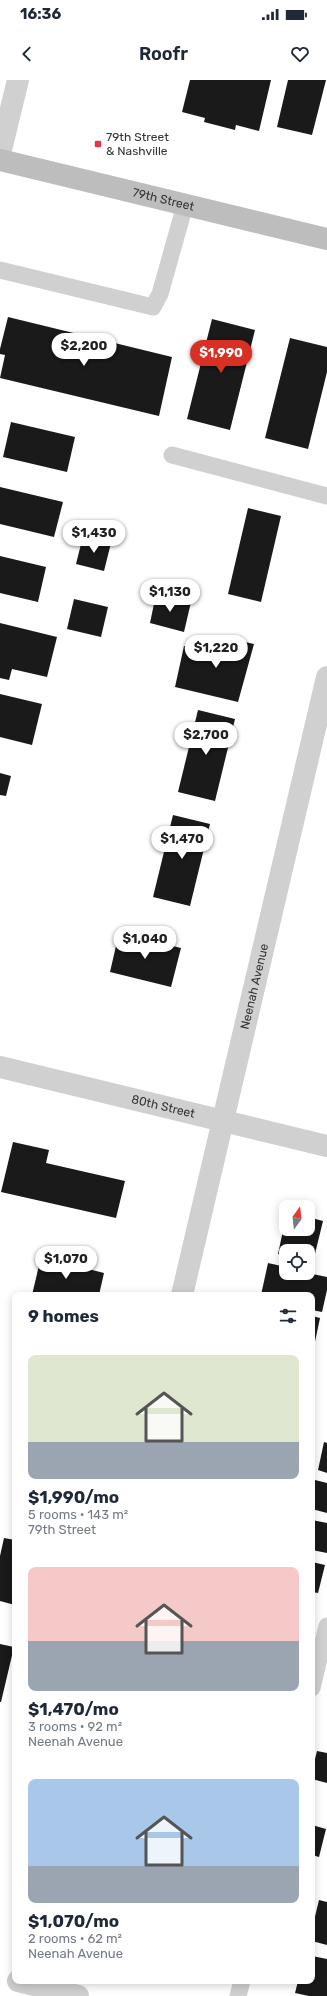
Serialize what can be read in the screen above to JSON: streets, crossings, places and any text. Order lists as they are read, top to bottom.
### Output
{
  "streets": {
    "main road": ["79th Street"],
    "street": ["Neenah Avenue", "80th Street"]
  },
  "crossings": [
    ["Neenah Avenue", "80th Street"]
  ],
  "places": {
    "transit": ["79th Street & Nashville"]
  },
  "north": "top",
  "page": {
    "status": "16:36",
    "header": "Roofr",
    "price": [
      "$2,200",
      "$1,990",
      "$1,430",
      "$1,130",
      "$1,220",
      "$2,700",
      "$1,470",
      "$1,040",
      "$1,070"
    ],
    "heading": "9 homes",
    "list": [
      {
        "name": "$1,990/mo",
        "note": "5 rooms · 143 m² · 79th Street"
      },
      {
        "name": "$1,470/mo",
        "note": "3 rooms · 92 m² · Neenah Avenue"
      },
      {
        "name": "$1,070/mo",
        "note": "2 rooms · 62 m² · Neenah Avenue"
      }
    ]
  }
}
